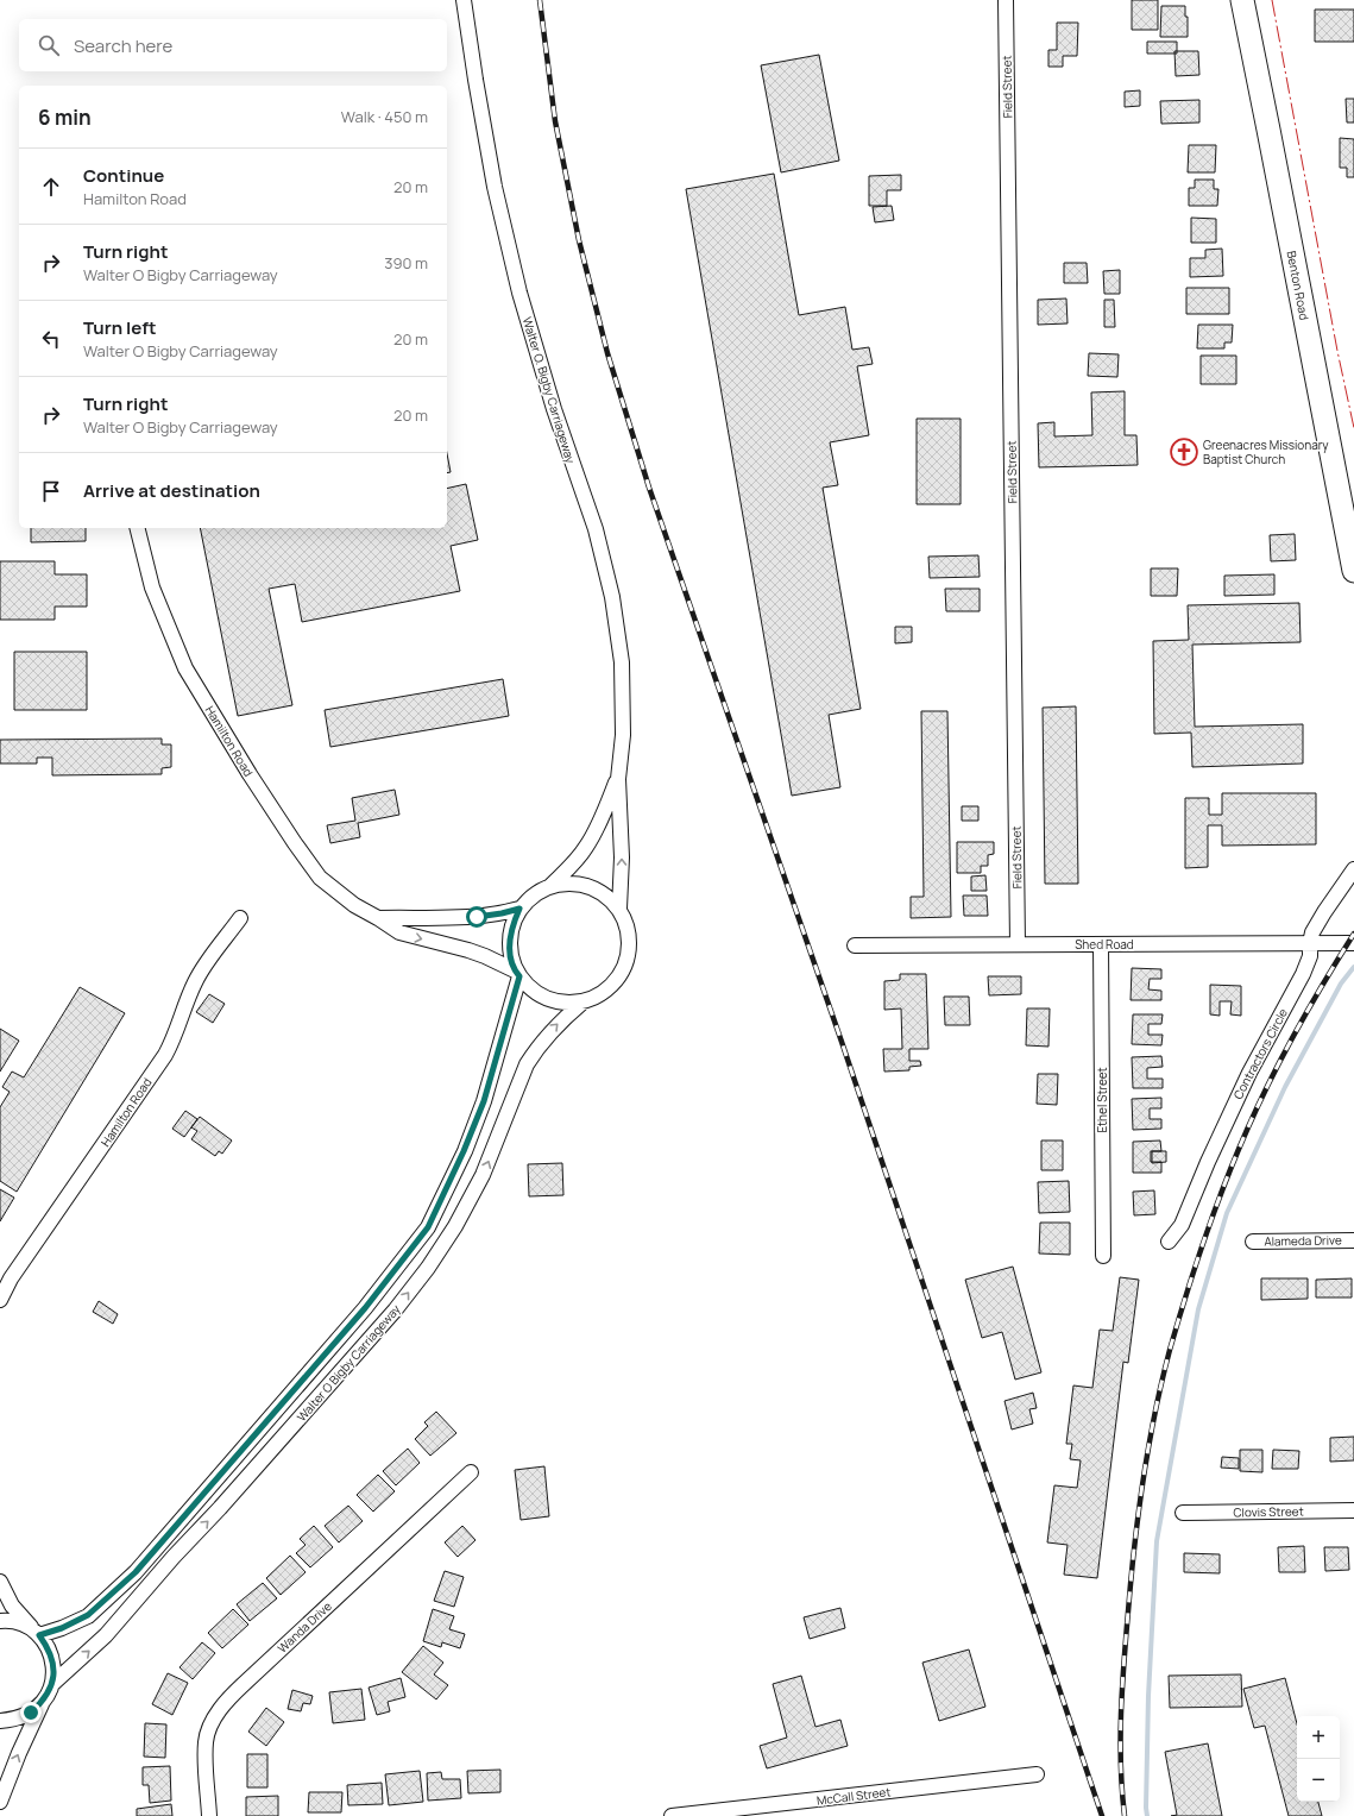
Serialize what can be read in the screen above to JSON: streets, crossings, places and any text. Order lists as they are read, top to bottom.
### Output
{
  "streets": {
    "main road": ["Benton Road"],
    "street": [
      "Field Street",
      "Walter O. Bigby Carriageway",
      "Hamilton Road",
      "Shed Road",
      "Contractors Circle",
      "Ethel Street",
      "Alameda Drive",
      "Walter O Bigby Carriageway",
      "Clovis Street",
      "Wanda Drive",
      "McCall Street"
    ]
  },
  "crossings": [
    ["Field Street", "Shed Road"],
    ["Walter O. Bigby Carriageway", "Hamilton Road"],
    ["Walter O. Bigby Carriageway", "Walter O Bigby Carriageway"],
    ["Hamilton Road", "Walter O Bigby Carriageway"],
    ["Shed Road", "Contractors Circle"],
    ["Shed Road", "Ethel Street"]
  ],
  "places": {
    "church": ["Greenacres Missionary Baptist Church"]
  },
  "page": {
    "search": "Search here",
    "heading": ["6 min", "Walk · 450 m"],
    "list": [
      ["Continue", "Hamilton Road", "20 m"],
      ["Turn right", "Walter O Bigby Carriageway", "390 m"],
      ["Turn left", "Walter O Bigby Carriageway", "20 m"],
      ["Turn right", "Walter O Bigby Carriageway", "20 m"],
      "Arrive at destination"
    ],
    "map_buttons": ["+", "−"]
  }
}
